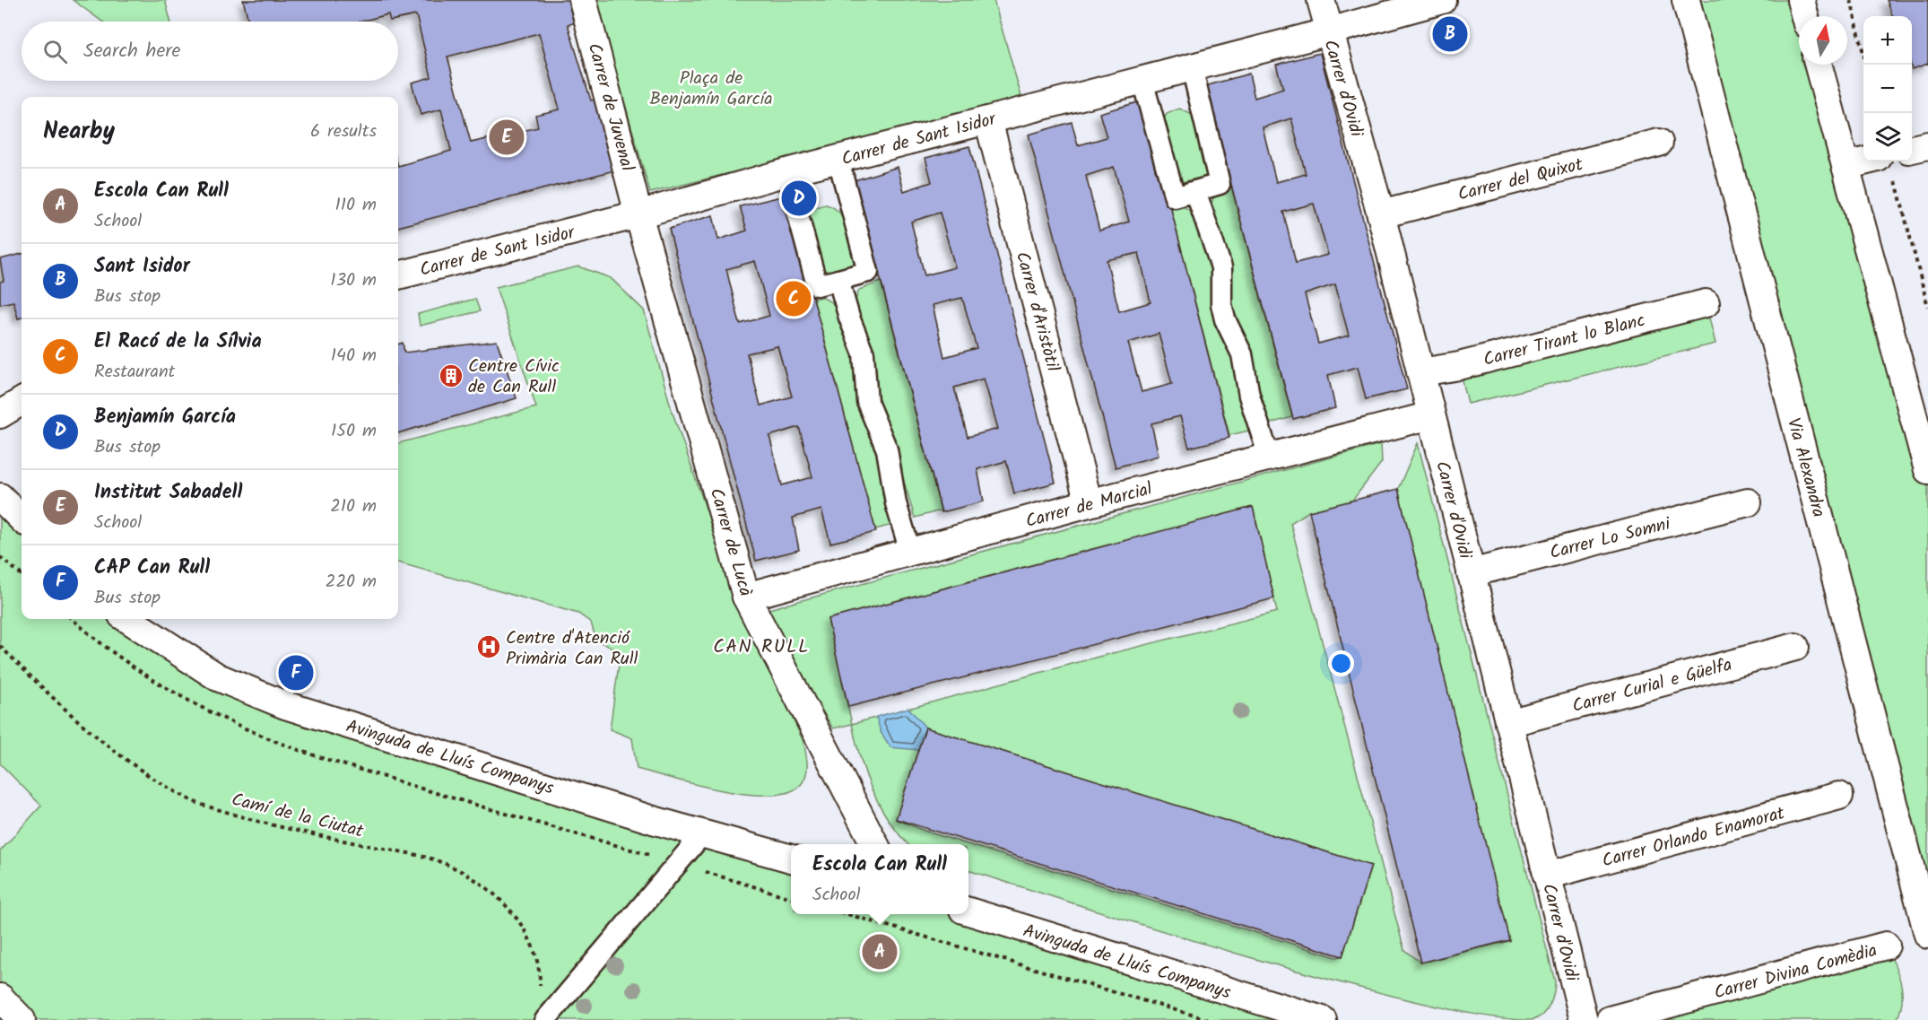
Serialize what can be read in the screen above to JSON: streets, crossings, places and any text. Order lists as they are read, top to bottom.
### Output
{
  "streets": {
    "street": [
      "Carrer d'Ovidi",
      "Carrer de Juvenal",
      "Carrer de Sant Isidor",
      "Carrer del Quixot",
      "Carrer d'Aristòtil",
      "Carrer Tirant lo Blanc",
      "Via Alexandra",
      "Carrer de Marcial",
      "Carrer Lo Somni",
      "Carrer de Lucà",
      "Carrer Curial e Güelfa",
      "Avinguda de Lluís Companys",
      "Carrer Orlando Enamorat",
      "Carrer Divina Comèdia"
    ],
    "path": ["Camí de la Ciutat"]
  },
  "crossings": [
    ["Carrer d'Ovidi", "Carrer de Sant Isidor"],
    ["Carrer d'Ovidi", "Carrer del Quixot"],
    ["Carrer d'Ovidi", "Carrer Tirant lo Blanc"],
    ["Carrer d'Ovidi", "Carrer de Marcial"],
    ["Carrer d'Ovidi", "Carrer Lo Somni"],
    ["Carrer d'Ovidi", "Carrer Curial e Güelfa"],
    ["Carrer d'Ovidi", "Carrer Orlando Enamorat"],
    ["Carrer de Juvenal", "Carrer de Sant Isidor"],
    ["Carrer de Juvenal", "Carrer de Lucà"],
    ["Carrer de Sant Isidor", "Carrer d'Aristòtil"],
    ["Carrer de Sant Isidor", "Carrer de Lucà"],
    ["Carrer d'Aristòtil", "Carrer de Marcial"],
    ["Carrer de Marcial", "Carrer de Lucà"]
  ],
  "districts": ["CAN RULL"],
  "parks": ["Plaça de Benjamín García"],
  "places": {
    "building": ["Centre Cívic de Can Rull"],
    "hospital": ["Centre d'Atenció Primària Can Rull"]
  },
  "north": "top",
  "page": {
    "pins": [
      "B",
      "E",
      "D",
      "C",
      "F",
      "A"
    ],
    "map_buttons": ["+", "−"],
    "search": "Search here",
    "heading": ["Nearby", "6 results"],
    "list": [
      {
        "mark": "A",
        "name": "Escola Can Rull",
        "note": "School",
        "value": "110 m"
      },
      {
        "mark": "B",
        "name": "Sant Isidor",
        "note": "Bus stop",
        "value": "130 m"
      },
      {
        "mark": "C",
        "name": "El Racó de la Sílvia",
        "note": "Restaurant",
        "value": "140 m"
      },
      {
        "mark": "D",
        "name": "Benjamín García",
        "note": "Bus stop",
        "value": "150 m"
      },
      {
        "mark": "E",
        "name": "Institut Sabadell",
        "note": "School",
        "value": "210 m"
      },
      {
        "mark": "F",
        "name": "CAP Can Rull",
        "note": "Bus stop",
        "value": "220 m"
      }
    ],
    "popup": ["Escola Can Rull", "School"]
  }
}
